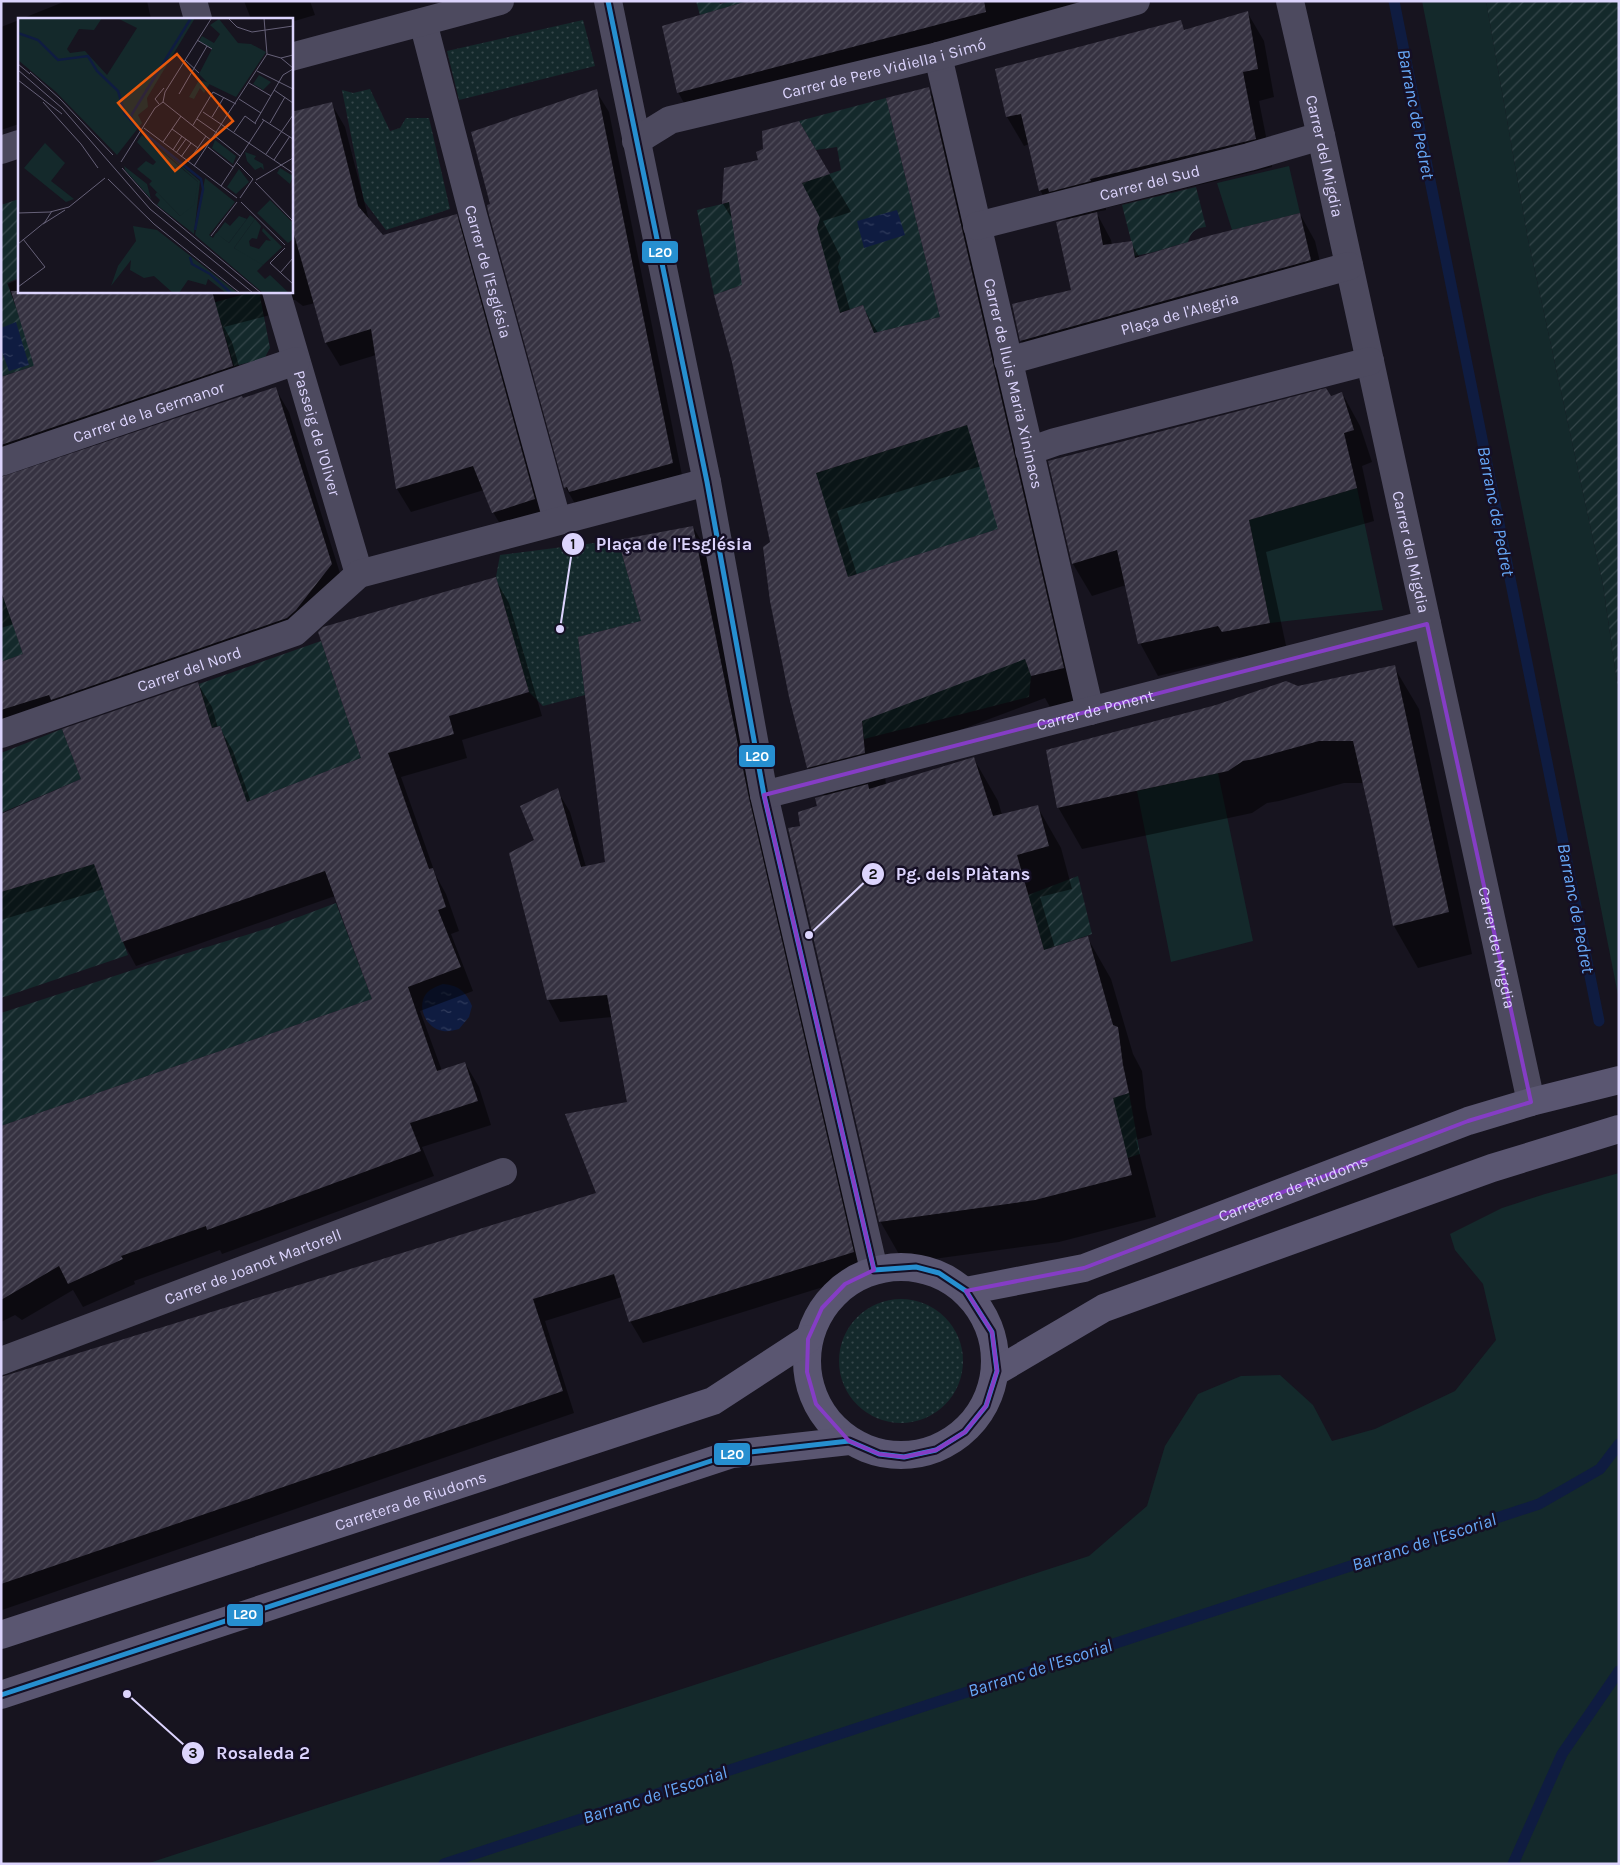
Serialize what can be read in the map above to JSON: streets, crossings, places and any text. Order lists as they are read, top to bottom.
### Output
{
  "streets": {
    "main road": ["Carretera de Riudoms"],
    "street": [
      "Carrer de Pere Vidiella i Simó",
      "Carrer del Migdia",
      "Carrer del Sud",
      "Carrer de l'Església",
      "Plaça de l'Alegria",
      "Carrer de lluis Maria Xininacs",
      "Carrer de la Germanor",
      "Passeig de l'Oliver",
      "Carrer del Nord",
      "Carrer de Ponent",
      "Carrer de Joanot Martorell"
    ]
  },
  "crossings": [
    ["Carrer de Pere Vidiella i Simó", "Carrer de lluis Maria Xininacs"],
    ["Carrer del Migdia", "Carrer del Sud"],
    ["Carrer del Migdia", "Plaça de l'Alegria"],
    ["Carrer del Migdia", "Carrer de Ponent"],
    ["Carrer del Migdia", "Carretera de Riudoms"],
    ["Carrer del Sud", "Carrer de lluis Maria Xininacs"],
    ["Plaça de l'Alegria", "Carrer de lluis Maria Xininacs"],
    ["Carrer de lluis Maria Xininacs", "Carrer de Ponent"],
    ["Carrer de la Germanor", "Passeig de l'Oliver"],
    ["Passeig de l'Oliver", "Carrer del Nord"]
  ],
  "water": ["Barranc de Pedret", "Barranc de l'Escorial"],
  "places": ["Plaça de l'Església", "Pg. dels Plàtans", "Rosaleda 2"],
  "lines": ["transit line L20"]
}
